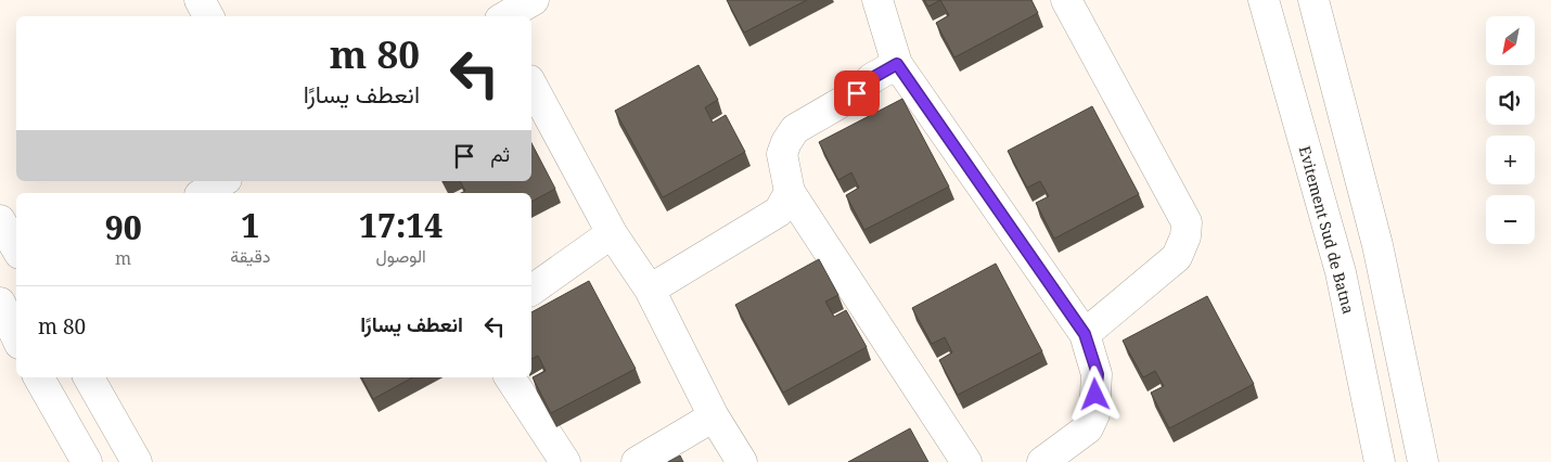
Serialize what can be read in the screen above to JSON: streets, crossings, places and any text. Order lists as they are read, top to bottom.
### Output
{
  "streets": {
    "main road": ["Evitement Sud de Batna"]
  },
  "north": "bottom left",
  "page": {
    "map_buttons": ["+", "−"],
    "turn": ["80 m", "انعطف يسارًا"],
    "then": "ثم",
    "eta": [
      "17:14",
      "الوصول",
      "1",
      "دقيقة",
      "90",
      "m"
    ],
    "list": [
      {
        "name": "انعطف يسارًا",
        "value": "80 m"
      }
    ]
  }
}
